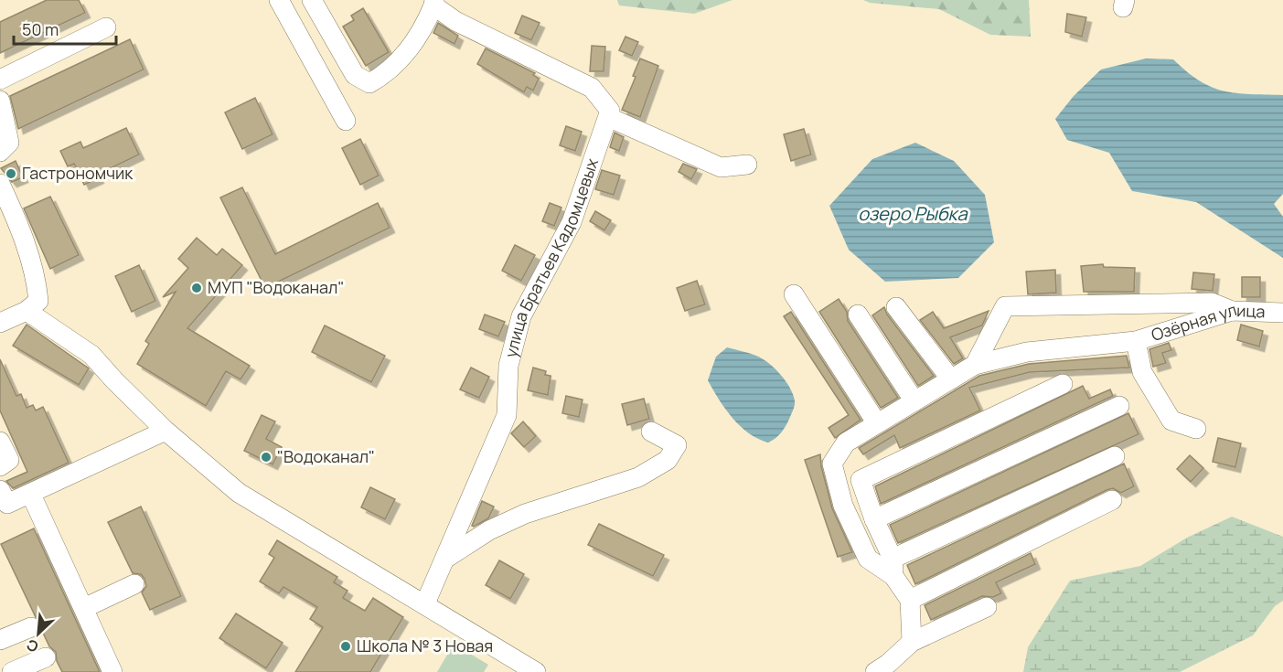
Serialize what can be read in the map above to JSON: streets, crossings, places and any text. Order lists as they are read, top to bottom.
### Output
{
  "streets": {
    "street": ["улица Братьев Кадомцевых", "Озёрная улица"]
  },
  "water": ["озеро Рыбка"],
  "places": [
    "Гастрономчик",
    "МУП \"Водоканал\"",
    "\"Водоканал\"",
    "Школа № 3 Новая"
  ],
  "scale_bar": "50 m",
  "north": "bottom left"
}
